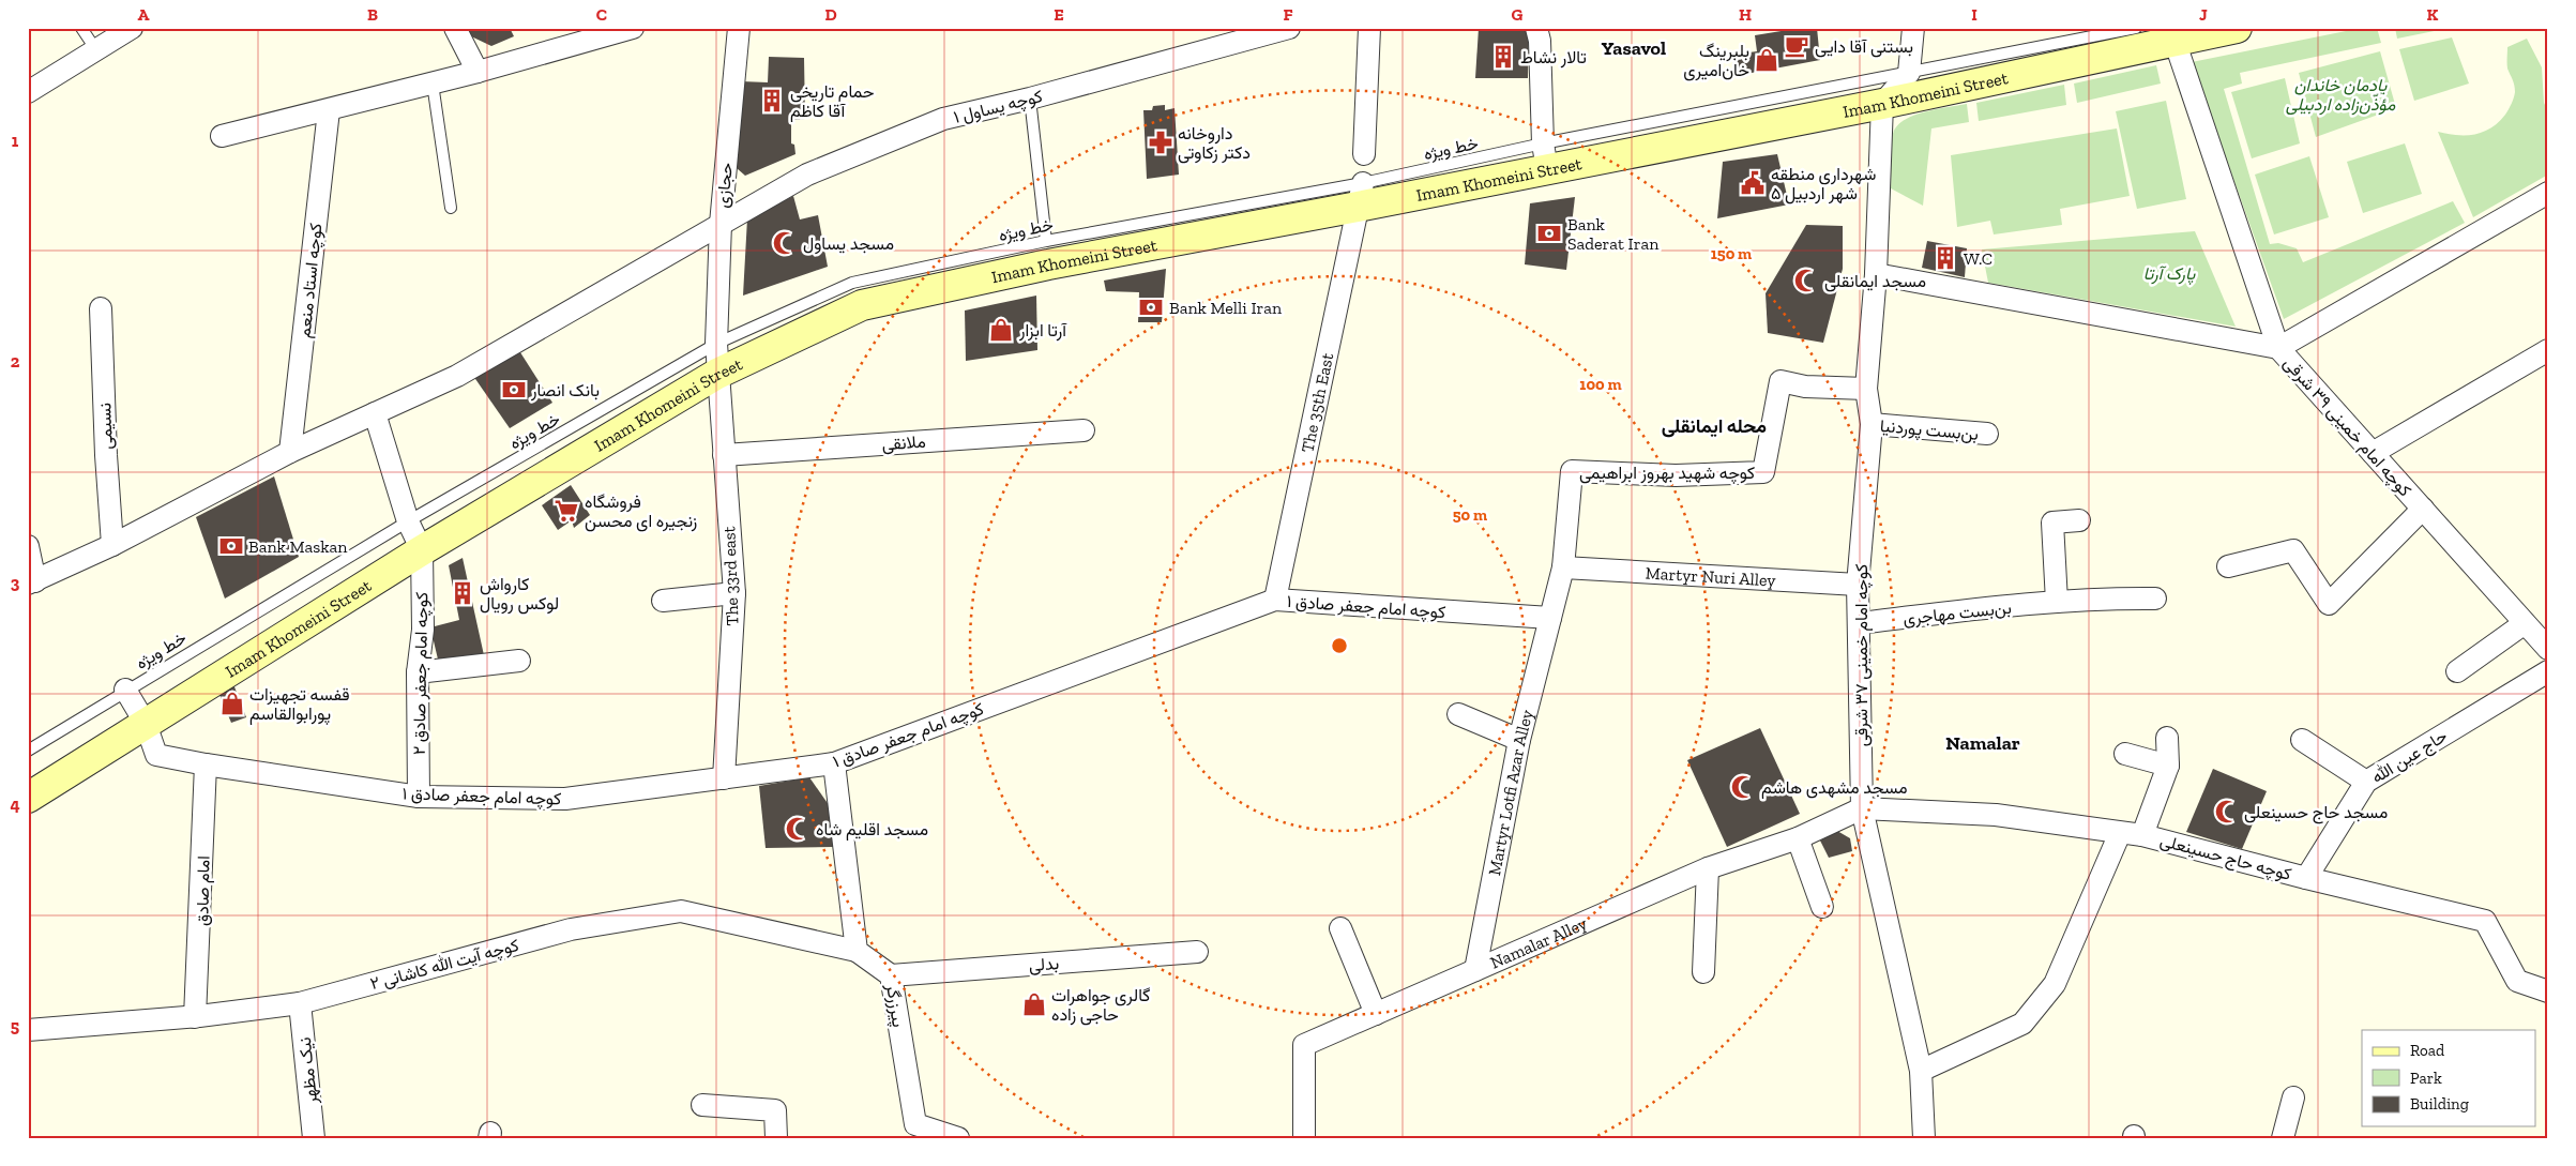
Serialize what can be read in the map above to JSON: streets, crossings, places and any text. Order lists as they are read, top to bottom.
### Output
{
  "streets": {
    "main road": ["Imam Khomeini Street"],
    "street": [
      "کوچه یساول ۱",
      "حجازی",
      "کوچه استاد منعم",
      "The 35th East",
      "نسیمی",
      "کوچه امام خمینی ۳۹ شرقی",
      "بن‌بست پوردنیا",
      "ملانقی",
      "کوچه شهید بهروز ابراهیمی",
      "The 33rd east",
      "Martyr Nuri Alley",
      "کوچه امام جعفر صادق ۱",
      "بن‌بست مهاجری",
      "کوچه امام خمینی ۳۷ شرقی",
      "کوچه امام جعفر صادق ۲",
      "حاج عین الله",
      "Martyr Lotfi Azar Alley",
      "کوچه حاج حسینعلی",
      "امام صادق",
      "Namalar Alley",
      "کوچه آیت الله کاشانی ۲",
      "بدلی",
      "پیرزرگر",
      "نیک مظهر"
    ],
    "lane": ["خط ویژه"]
  },
  "crossings": [
    ["Imam Khomeini Street", "خط ویژه"],
    ["Imam Khomeini Street", "حجازی"],
    ["Imam Khomeini Street", "The 35th East"],
    ["Imam Khomeini Street", "کوچه امام خمینی ۳۹ شرقی"],
    ["Imam Khomeini Street", "The 33rd east"],
    ["Imam Khomeini Street", "کوچه امام جعفر صادق ۱"],
    ["Imam Khomeini Street", "کوچه امام خمینی ۳۷ شرقی"],
    ["Imam Khomeini Street", "کوچه امام جعفر صادق ۲"],
    ["کوچه یساول ۱", "حجازی"],
    ["کوچه یساول ۱", "کوچه استاد منعم"],
    ["کوچه یساول ۱", "نسیمی"],
    ["خط ویژه", "حجازی"],
    ["خط ویژه", "The 35th East"],
    ["حجازی", "The 33rd east"],
    ["The 35th East", "کوچه امام جعفر صادق ۱"],
    ["بن‌بست پوردنیا", "کوچه امام خمینی ۳۷ شرقی"],
    ["ملانقی", "The 33rd east"],
    ["کوچه شهید بهروز ابراهیمی", "Martyr Nuri Alley"],
    ["کوچه شهید بهروز ابراهیمی", "کوچه امام جعفر صادق ۱"],
    ["کوچه شهید بهروز ابراهیمی", "کوچه امام خمینی ۳۷ شرقی"],
    ["کوچه شهید بهروز ابراهیمی", "Martyr Lotfi Azar Alley"],
    ["The 33rd east", "کوچه امام جعفر صادق ۱"],
    ["Martyr Nuri Alley", "کوچه امام خمینی ۳۷ شرقی"],
    ["کوچه امام جعفر صادق ۱", "کوچه امام جعفر صادق ۲"],
    ["کوچه امام جعفر صادق ۱", "Martyr Lotfi Azar Alley"],
    ["کوچه امام جعفر صادق ۱", "امام صادق"],
    ["بن‌بست مهاجری", "کوچه امام خمینی ۳۷ شرقی"],
    ["کوچه امام خمینی ۳۷ شرقی", "کوچه حاج حسینعلی"],
    ["کوچه امام خمینی ۳۷ شرقی", "Namalar Alley"],
    ["حاج عین الله", "کوچه حاج حسینعلی"],
    ["Martyr Lotfi Azar Alley", "Namalar Alley"],
    ["کوچه حاج حسینعلی", "Namalar Alley"],
    ["امام صادق", "کوچه آیت الله کاشانی ۲"],
    ["کوچه آیت الله کاشانی ۲", "پیرزرگر"],
    ["کوچه آیت الله کاشانی ۲", "نیک مظهر"],
    ["بدلی", "پیرزرگر"]
  ],
  "districts": ["Yasavol", "محله ایمانقلی", "Namalar"],
  "parks": ["یادمان خاندان مؤذّن‌زاده اردبیلی", "پارک آرتا"],
  "places": {
    "cafe": ["بستنی آقا دایی"],
    "building": [
      "تالار نشاط",
      "حمام تاریخی آقا کاظم",
      "W.C",
      "کارواش لوکس رویال"
    ],
    "shop": [
      "بلبرینگ خان‌امیری",
      "آرتا ابزار",
      "قفسه تجهیزات پورابوالقاسم",
      "گالری جواهرات حاجی زاده"
    ],
    "pharmacy": ["داروخانه دکتر زکاوتی"],
    "public building": ["شهرداری منطقه ۵ شهر اردبیل"],
    "bank": [
      "Bank Saderat Iran",
      "Bank Melli Iran",
      "بانک انصار",
      "Bank Maskan"
    ],
    "mosque": [
      "مسجد یساول",
      "مسجد ایمانقلی",
      "مسجد مشهدی هاشم",
      "مسجد حاج حسینعلی",
      "مسجد اقلیم شاه"
    ],
    "supermarket": ["فروشگاه زنجیره ای محسن"]
  },
  "legend": ["Road", "Park", "Building"],
  "grid": {
    "columns": [
      "A",
      "B",
      "C",
      "D",
      "E",
      "F",
      "G",
      "H",
      "I",
      "J",
      "K"
    ],
    "rows": [
      "1",
      "2",
      "3",
      "4",
      "5"
    ]
  },
  "rings": ["150 m", "100 m", "50 m"]
}
